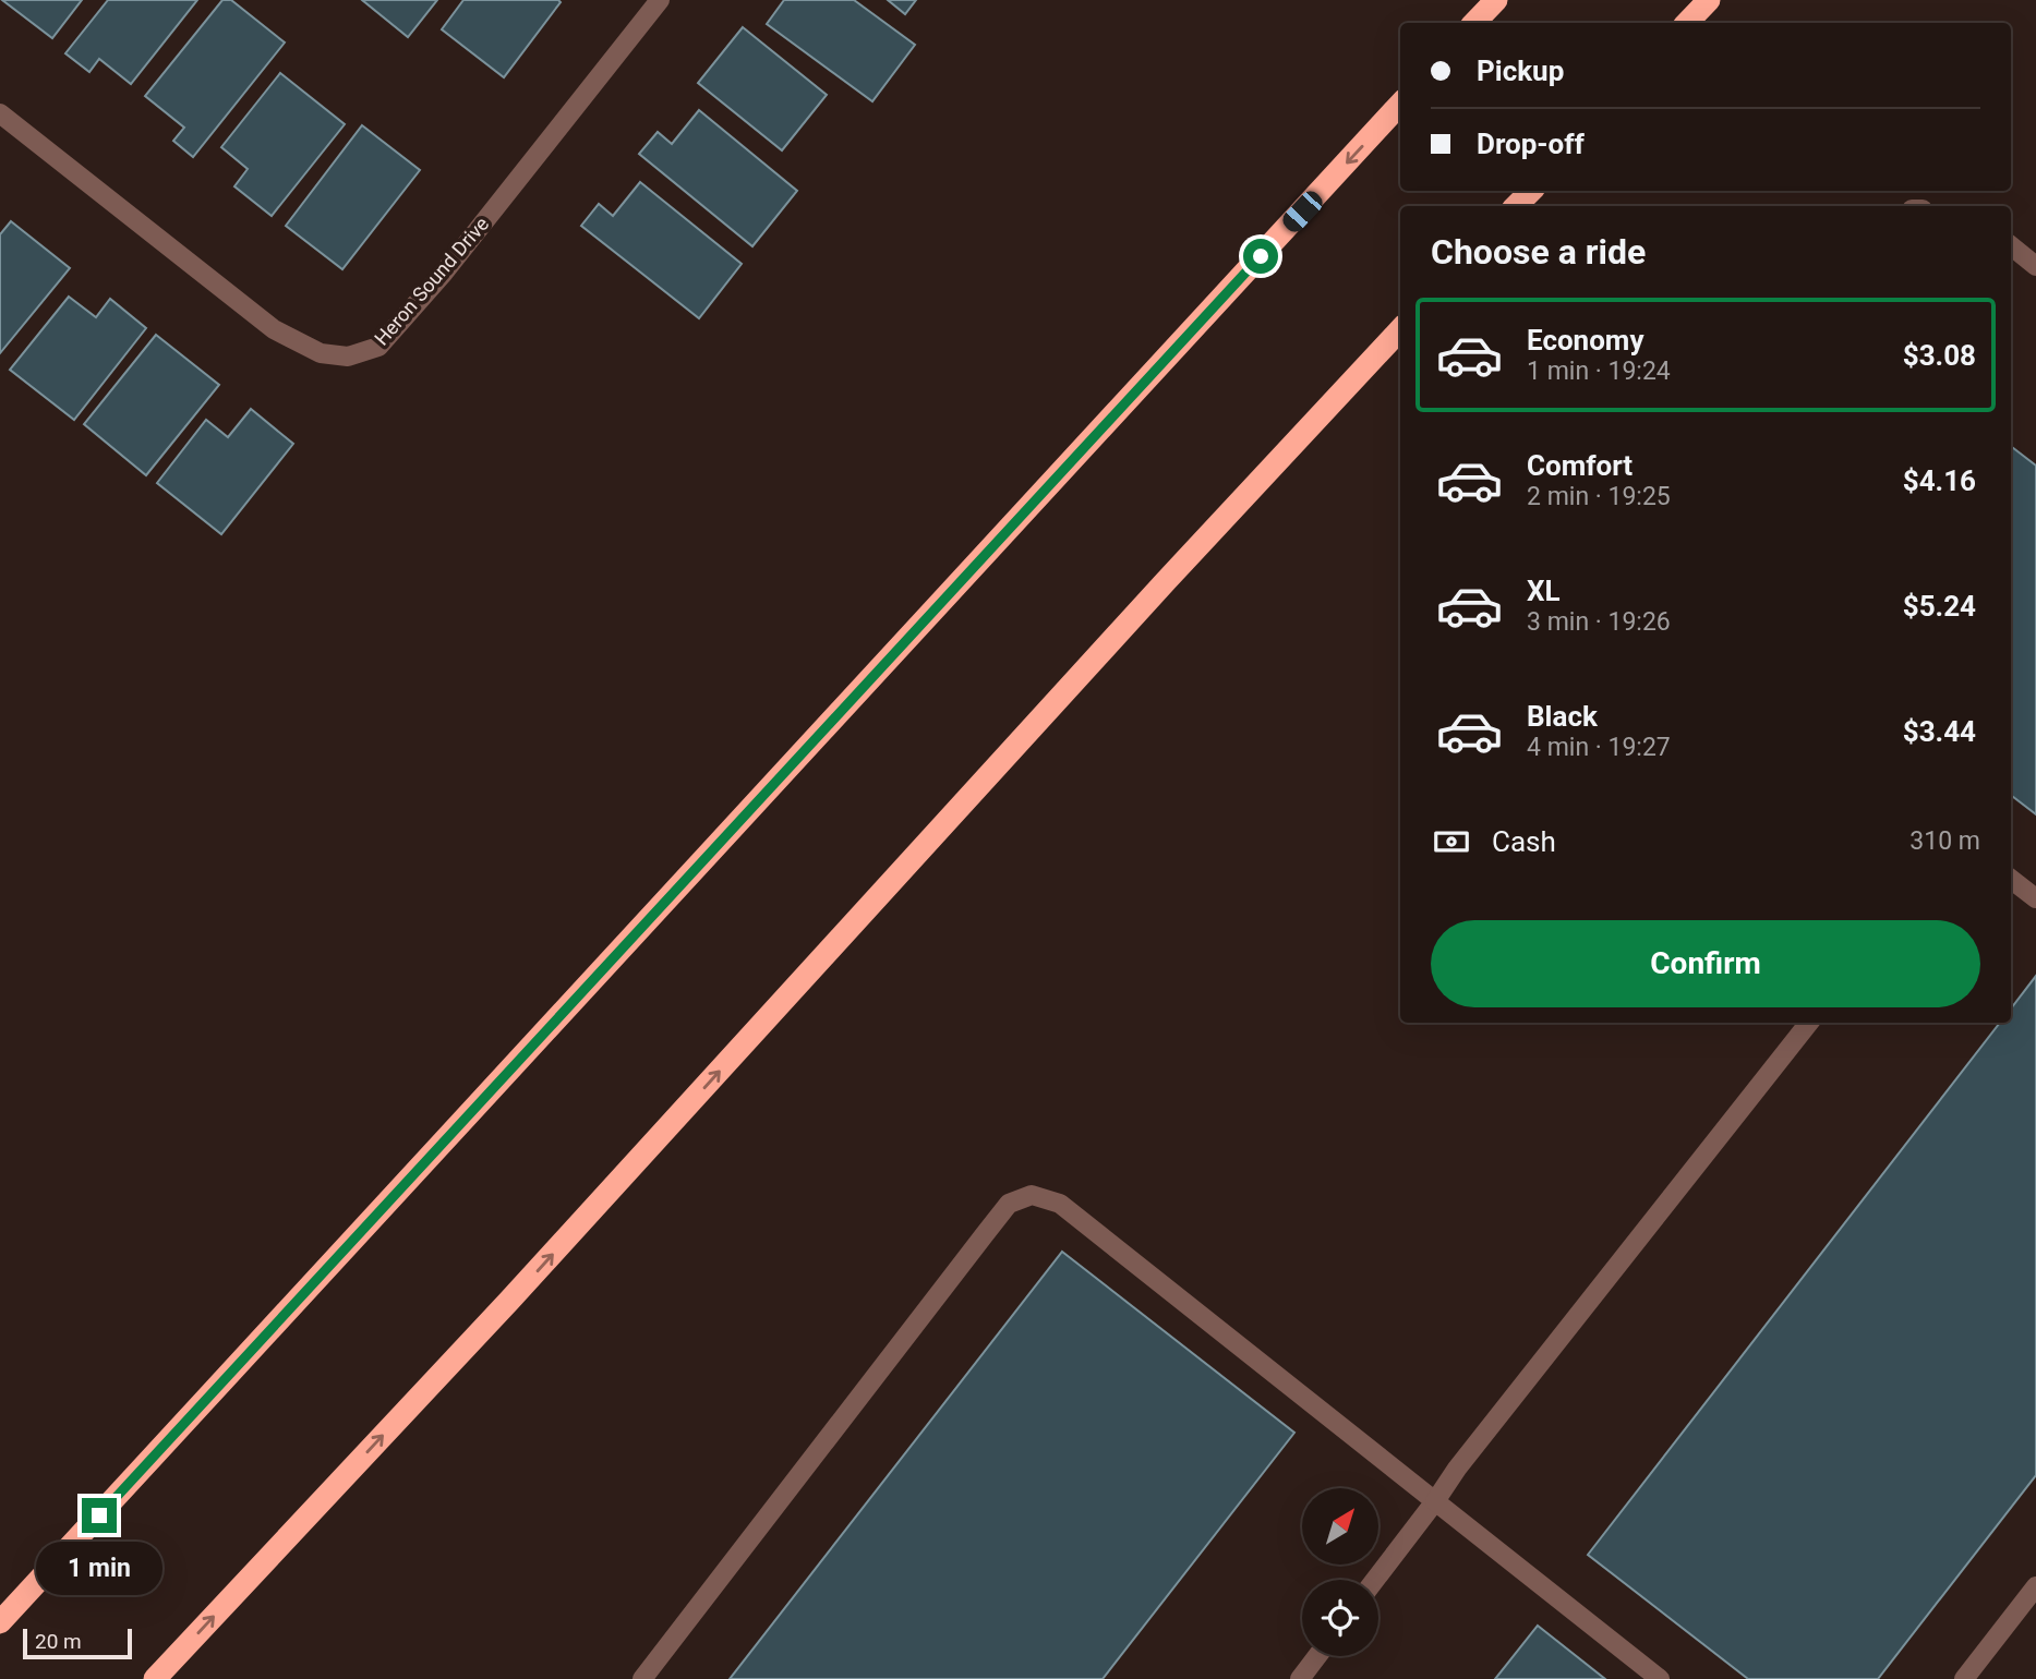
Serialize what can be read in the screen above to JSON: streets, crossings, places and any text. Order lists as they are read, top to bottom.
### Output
{
  "streets": {
    "street": ["Heron Sound Drive"]
  },
  "scale_bar": "20 m",
  "north": "top right",
  "page": {
    "banner": ["Pickup", "Drop-off"],
    "heading": "Choose a ride",
    "list": [
      {
        "name": "Economy",
        "note": "1 min · 19:24",
        "value": "$3.08"
      },
      {
        "name": "Comfort",
        "note": "2 min · 19:25",
        "value": "$4.16"
      },
      {
        "name": "XL",
        "note": "3 min · 19:26",
        "value": "$5.24"
      },
      {
        "name": "Black",
        "note": "4 min · 19:27",
        "value": "$3.44"
      }
    ],
    "pay": ["Cash", "310 m"],
    "buttons": "Confirm",
    "bubble": "1 min",
    "scale": "20 m"
  }
}
